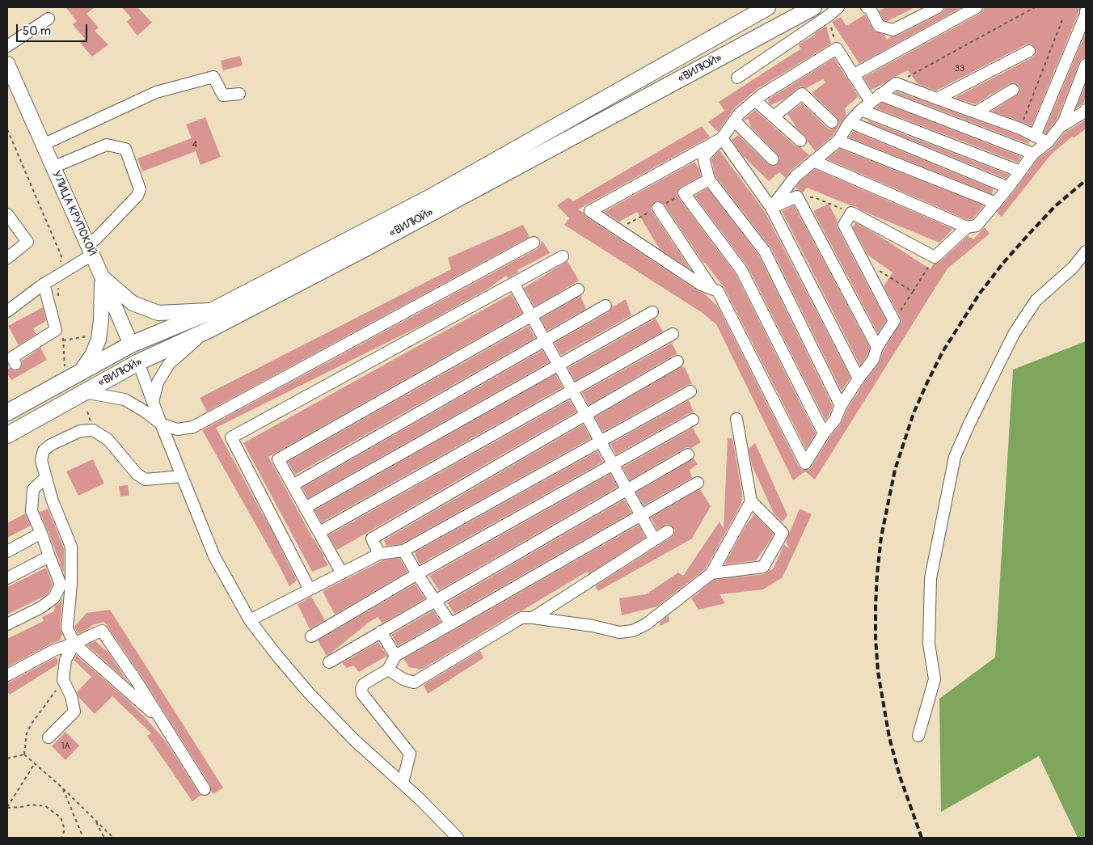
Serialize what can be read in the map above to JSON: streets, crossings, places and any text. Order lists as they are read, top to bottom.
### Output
{
  "streets": {
    "highway": ["«ВИЛЮЙ»", "УЛИЦА КРУПСКОЙ"]
  },
  "crossings": [
    ["«ВИЛЮЙ»", "УЛИЦА КРУПСКОЙ"]
  ],
  "house_numbers": ["33", "4", "1А"],
  "scale_bar": "50 m"
}
